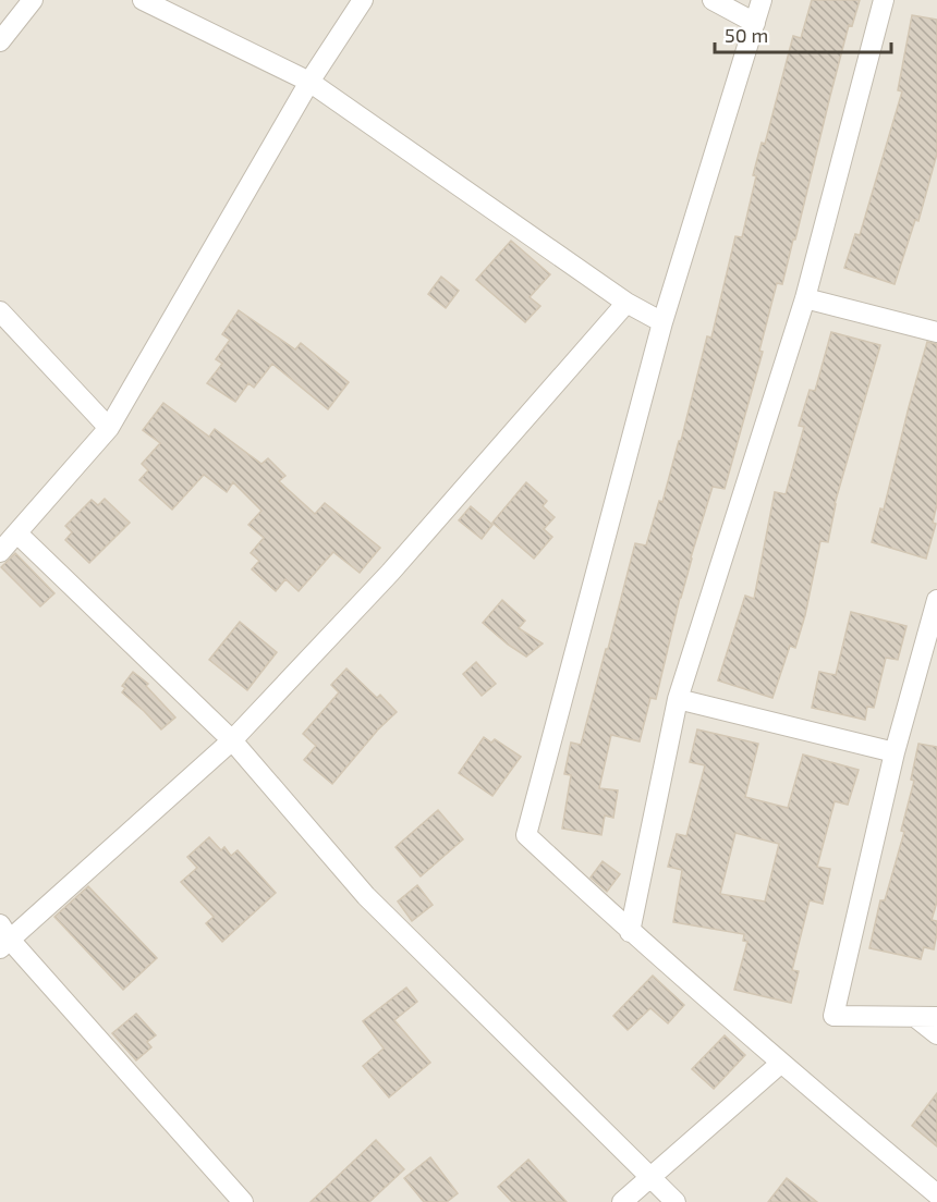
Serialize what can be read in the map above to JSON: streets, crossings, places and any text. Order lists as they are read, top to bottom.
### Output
{
  "scale_bar": "50 m"
}
